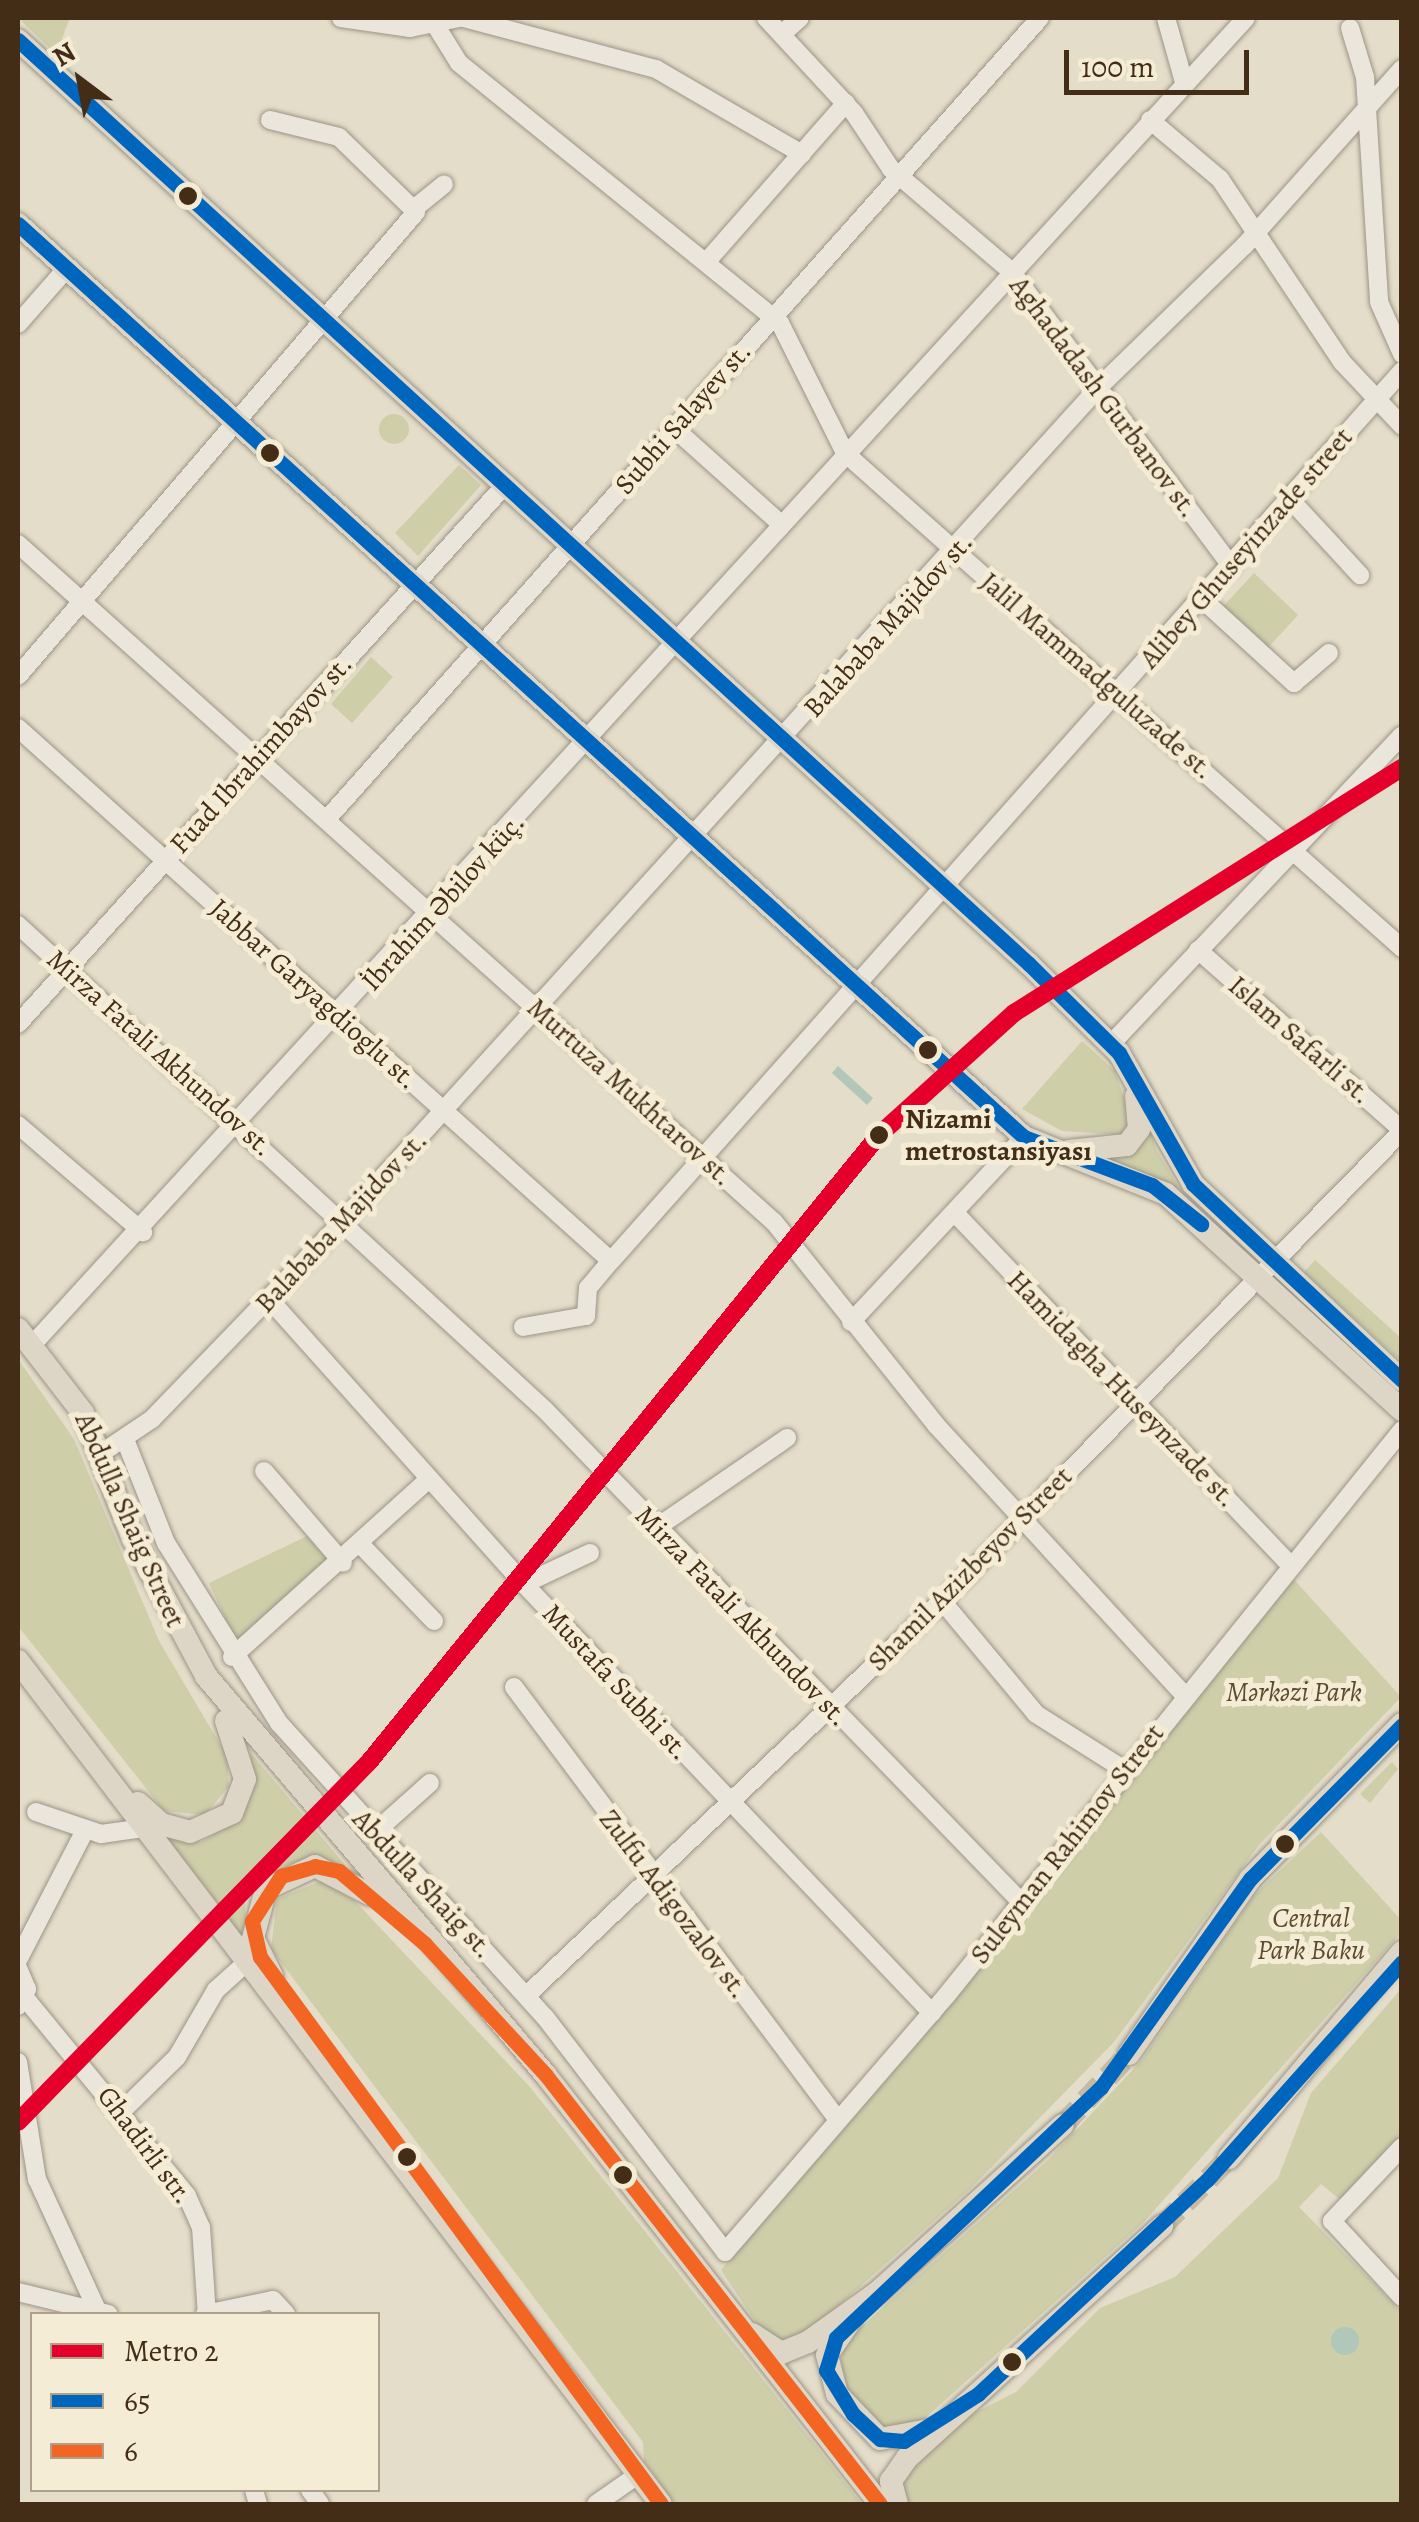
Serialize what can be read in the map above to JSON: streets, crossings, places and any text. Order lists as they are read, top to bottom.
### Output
{
  "streets": {
    "main road": ["Abdulla Shaig Street"],
    "street": [
      "Aghadadash Gurbanov st.",
      "Subhi Salayev st.",
      "Alibey Ghuseyinzade street",
      "Balababa Majidov st.",
      "Jalil Mammadguluzade st.",
      "Fuad Ibrahimbayov st.",
      "İbrahim Əbilov küç.",
      "Jabbar Garyagdioglu st.",
      "Islam Safarli st.",
      "Mirza Fatali Akhundov st.",
      "Murtuza Mukhtarov st.",
      "Hamidagha Huseynzade st.",
      "Shamil Azizbeyov Street",
      "Mustafa Subhi st.",
      "Suleyman Rahimov Street",
      "Abdulla Shaig st.",
      "Zulfu Adigozalov st.",
      "Ghadirli str."
    ]
  },
  "crossings": [
    ["Aghadadash Gurbanov st.", "Subhi Salayev st."],
    ["Aghadadash Gurbanov st.", "Alibey Ghuseyinzade street"],
    ["Aghadadash Gurbanov st.", "Balababa Majidov st."],
    ["Aghadadash Gurbanov st.", "İbrahim Əbilov küç."],
    ["Subhi Salayev st.", "Jalil Mammadguluzade st."],
    ["Subhi Salayev st.", "Murtuza Mukhtarov st."],
    ["Alibey Ghuseyinzade street", "Jalil Mammadguluzade st."],
    ["Alibey Ghuseyinzade street", "Jabbar Garyagdioglu st."],
    ["Alibey Ghuseyinzade street", "Murtuza Mukhtarov st."],
    ["Balababa Majidov st.", "Jalil Mammadguluzade st."],
    ["Balababa Majidov st.", "Jabbar Garyagdioglu st."],
    ["Balababa Majidov st.", "Mirza Fatali Akhundov st."],
    ["Balababa Majidov st.", "Murtuza Mukhtarov st."],
    ["Balababa Majidov st.", "Mustafa Subhi st."],
    ["Balababa Majidov st.", "Abdulla Shaig st."],
    ["Jalil Mammadguluzade st.", "İbrahim Əbilov küç."],
    ["Fuad Ibrahimbayov st.", "Jabbar Garyagdioglu st."],
    ["Fuad Ibrahimbayov st.", "Mirza Fatali Akhundov st."],
    ["Fuad Ibrahimbayov st.", "Murtuza Mukhtarov st."],
    ["İbrahim Əbilov küç.", "Jabbar Garyagdioglu st."],
    ["İbrahim Əbilov küç.", "Mirza Fatali Akhundov st."],
    ["İbrahim Əbilov küç.", "Murtuza Mukhtarov st."],
    ["İbrahim Əbilov küç.", "Abdulla Shaig Street"],
    ["Islam Safarli st.", "Shamil Azizbeyov Street"],
    ["Mirza Fatali Akhundov st.", "Shamil Azizbeyov Street"],
    ["Mirza Fatali Akhundov st.", "Suleyman Rahimov Street"],
    ["Murtuza Mukhtarov st.", "Shamil Azizbeyov Street"],
    ["Murtuza Mukhtarov st.", "Suleyman Rahimov Street"],
    ["Hamidagha Huseynzade st.", "Shamil Azizbeyov Street"],
    ["Hamidagha Huseynzade st.", "Suleyman Rahimov Street"],
    ["Shamil Azizbeyov Street", "Mustafa Subhi st."],
    ["Shamil Azizbeyov Street", "Abdulla Shaig st."],
    ["Shamil Azizbeyov Street", "Zulfu Adigozalov st."],
    ["Mustafa Subhi st.", "Suleyman Rahimov Street"],
    ["Suleyman Rahimov Street", "Abdulla Shaig st."],
    ["Suleyman Rahimov Street", "Zulfu Adigozalov st."]
  ],
  "parks": ["Mərkəzi Park", "Central Park Baku"],
  "places": ["Nizami metrostansiyası"],
  "lines": ["transit line 65", "metro line 2", "transit line 6"],
  "legend": ["Metro 2", "65", "6"],
  "scale_bar": "100 m",
  "north": "top left"
}
